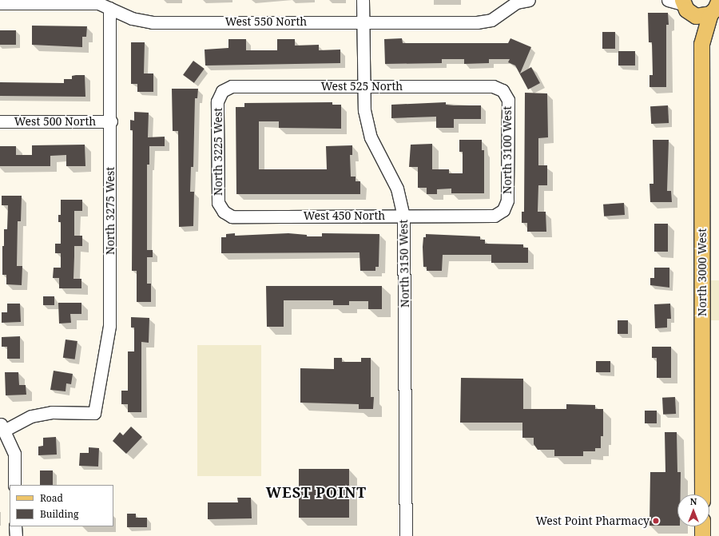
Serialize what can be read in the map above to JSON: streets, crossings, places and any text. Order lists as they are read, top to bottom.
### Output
{
  "streets": {
    "main road": ["North 3000 West"],
    "street": [
      "West 550 North",
      "West 525 North",
      "West 500 North",
      "North 3100 West",
      "North 3225 West",
      "North 3275 West",
      "West 450 North",
      "North 3150 West"
    ]
  },
  "crossings": [
    ["West 550 North", "North 3275 West"],
    ["West 550 North", "North 3150 West"],
    ["West 525 North", "North 3100 West"],
    ["West 525 North", "North 3225 West"],
    ["West 525 North", "North 3150 West"],
    ["West 500 North", "North 3275 West"],
    ["North 3100 West", "West 450 North"],
    ["North 3225 West", "West 450 North"],
    ["West 450 North", "North 3150 West"]
  ],
  "districts": ["WEST POINT"],
  "places": ["West Point Pharmacy"],
  "legend": ["Road", "Building"],
  "north": "top"
}
